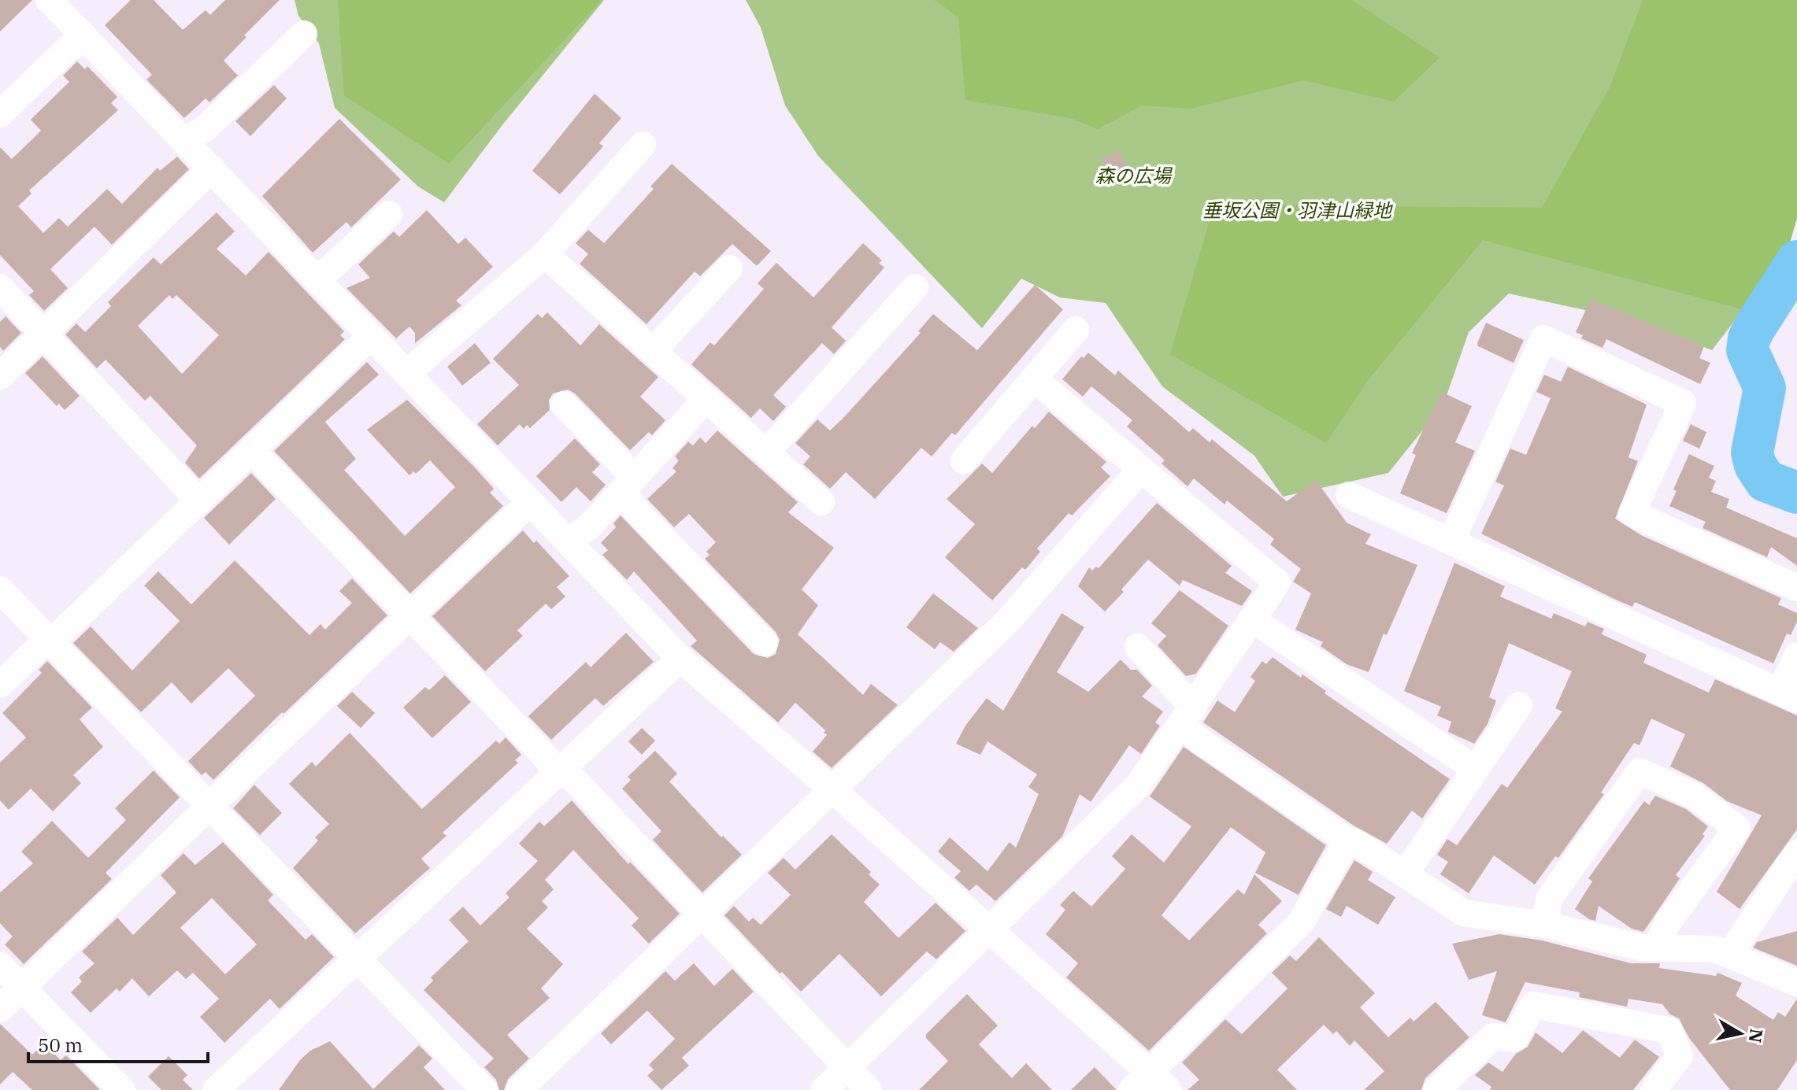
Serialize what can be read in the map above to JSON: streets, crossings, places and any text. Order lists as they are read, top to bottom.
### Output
{
  "parks": ["森の広場", "垂坂公園・羽津山緑地"],
  "scale_bar": "50 m",
  "north": "right"
}
